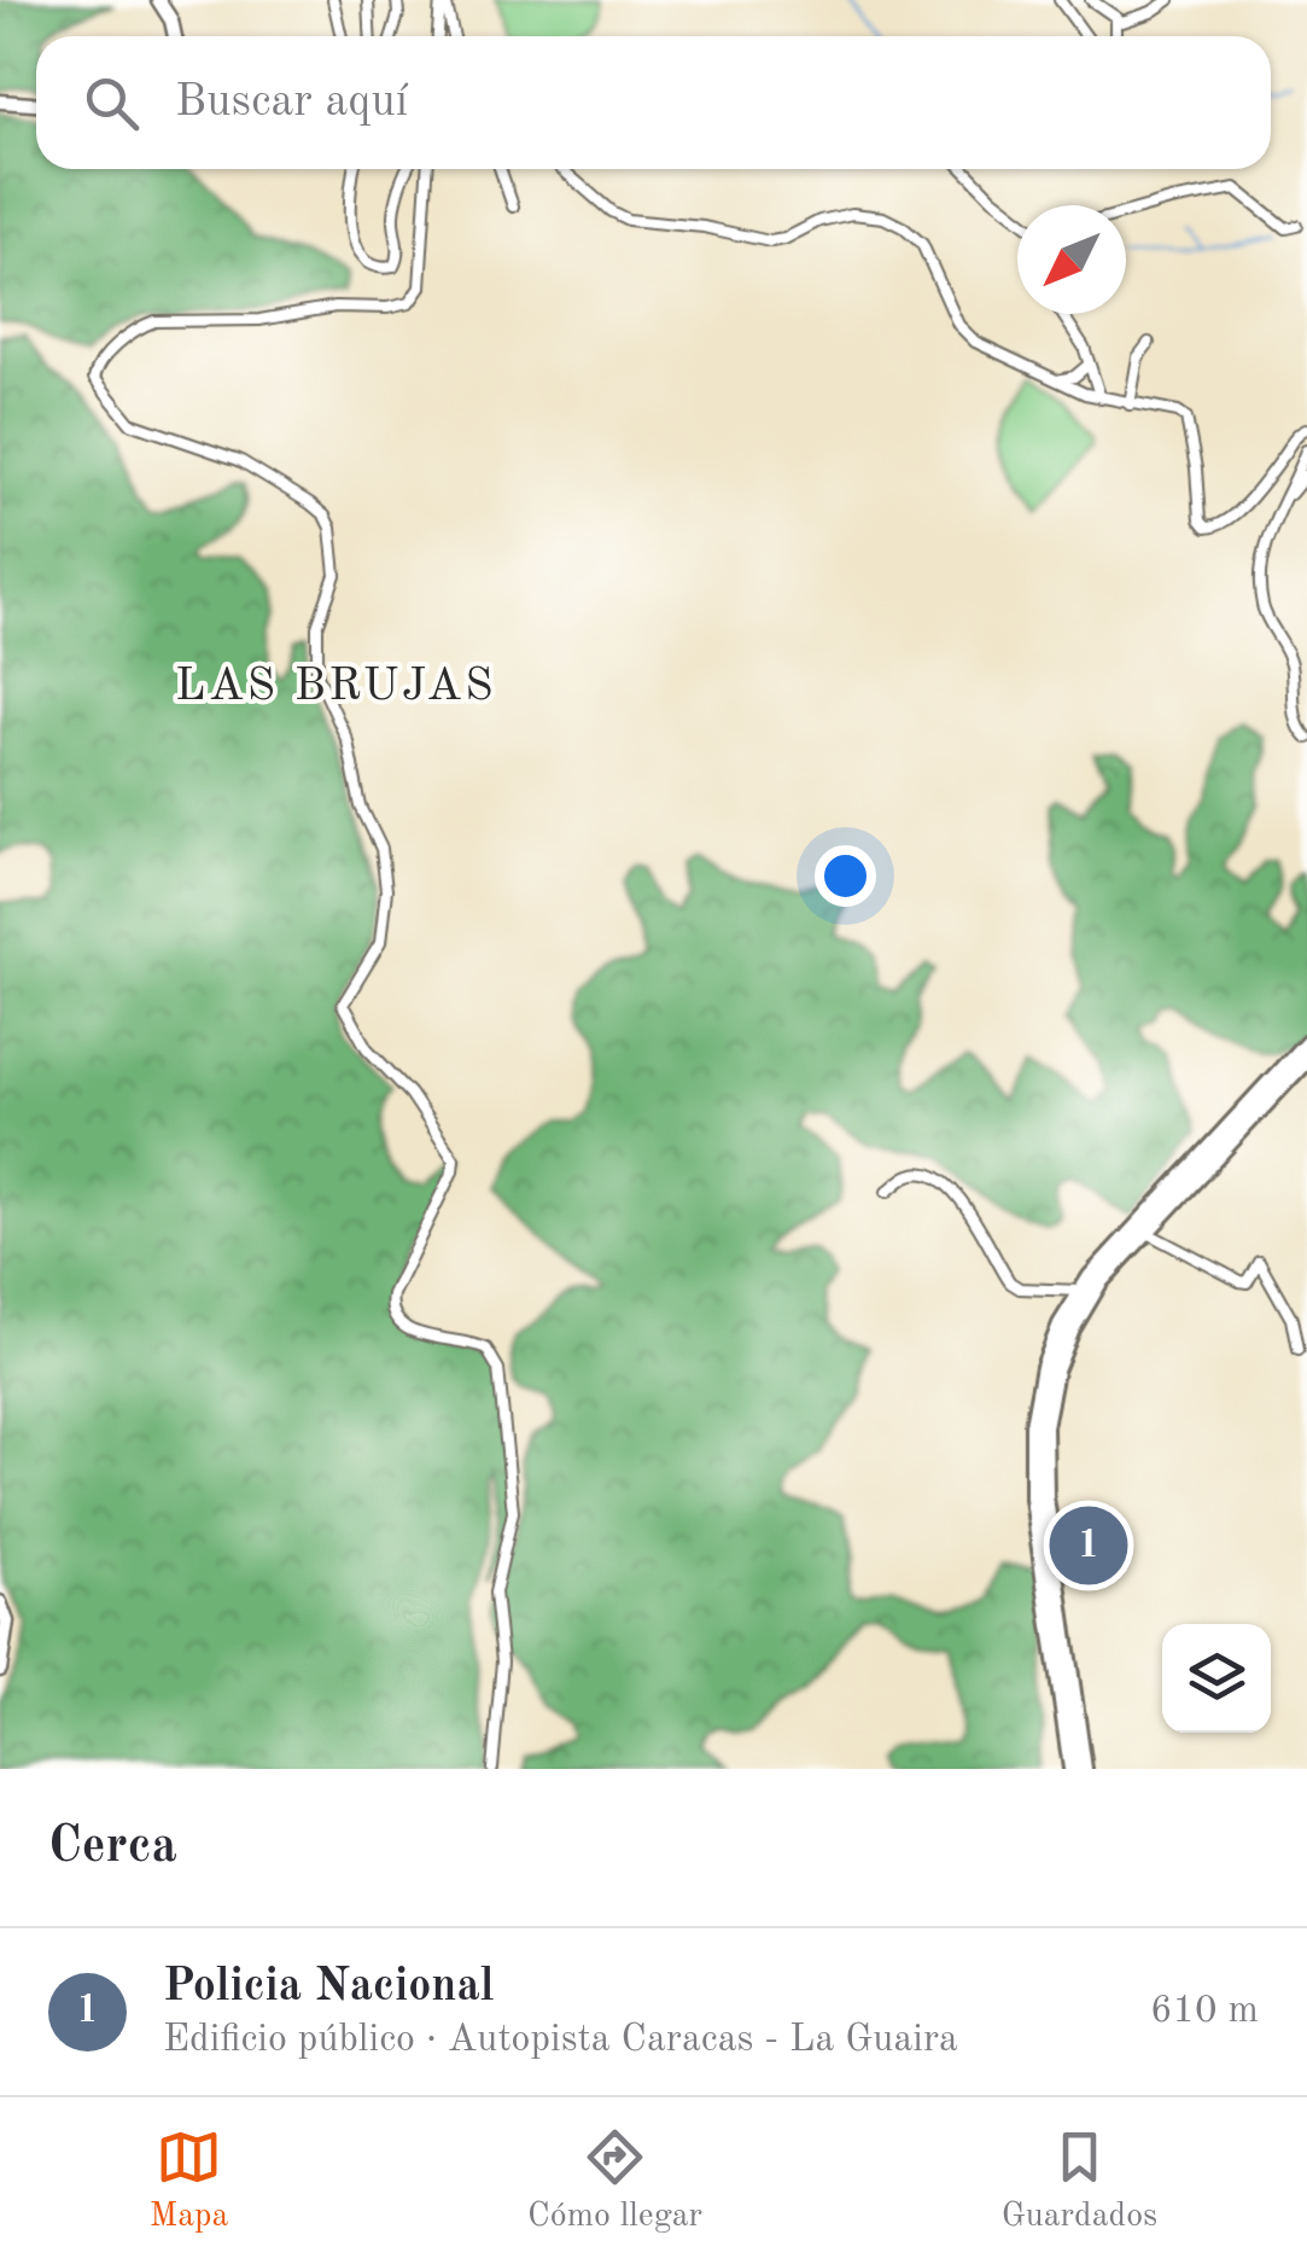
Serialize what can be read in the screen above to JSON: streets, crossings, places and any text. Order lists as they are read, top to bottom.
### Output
{
  "districts": ["LAS BRUJAS"],
  "north": "bottom left",
  "page": {
    "search": "Buscar aquí",
    "pins": "1",
    "heading": "Cerca",
    "list": [
      {
        "mark": "1",
        "name": "Policia Nacional",
        "note": "Edificio público · Autopista Caracas - La Guaira",
        "value": "610 m"
      }
    ],
    "nav": ["Mapa", "Cómo llegar", "Guardados"]
  }
}
